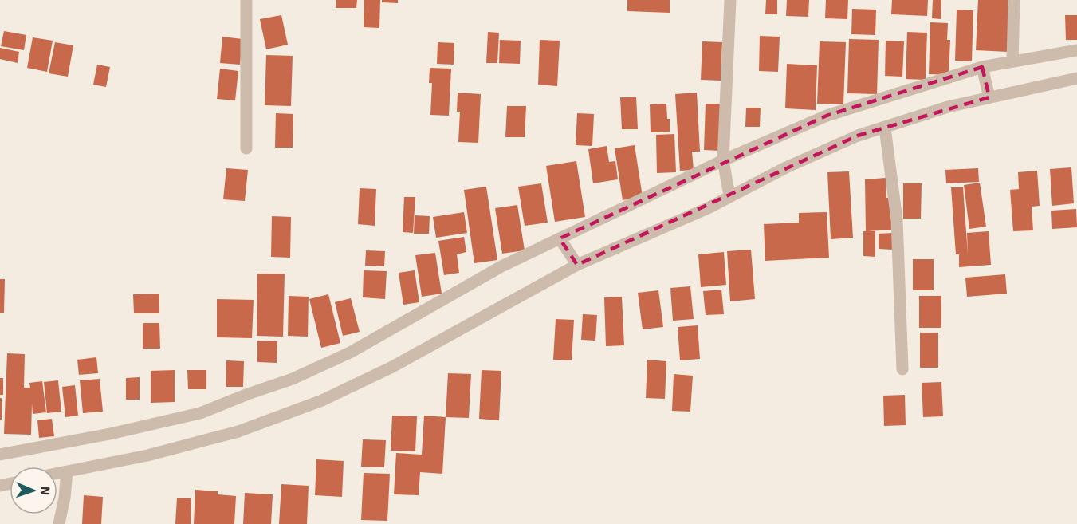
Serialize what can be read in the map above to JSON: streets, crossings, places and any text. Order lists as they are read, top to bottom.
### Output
{
  "north": "right"
}
